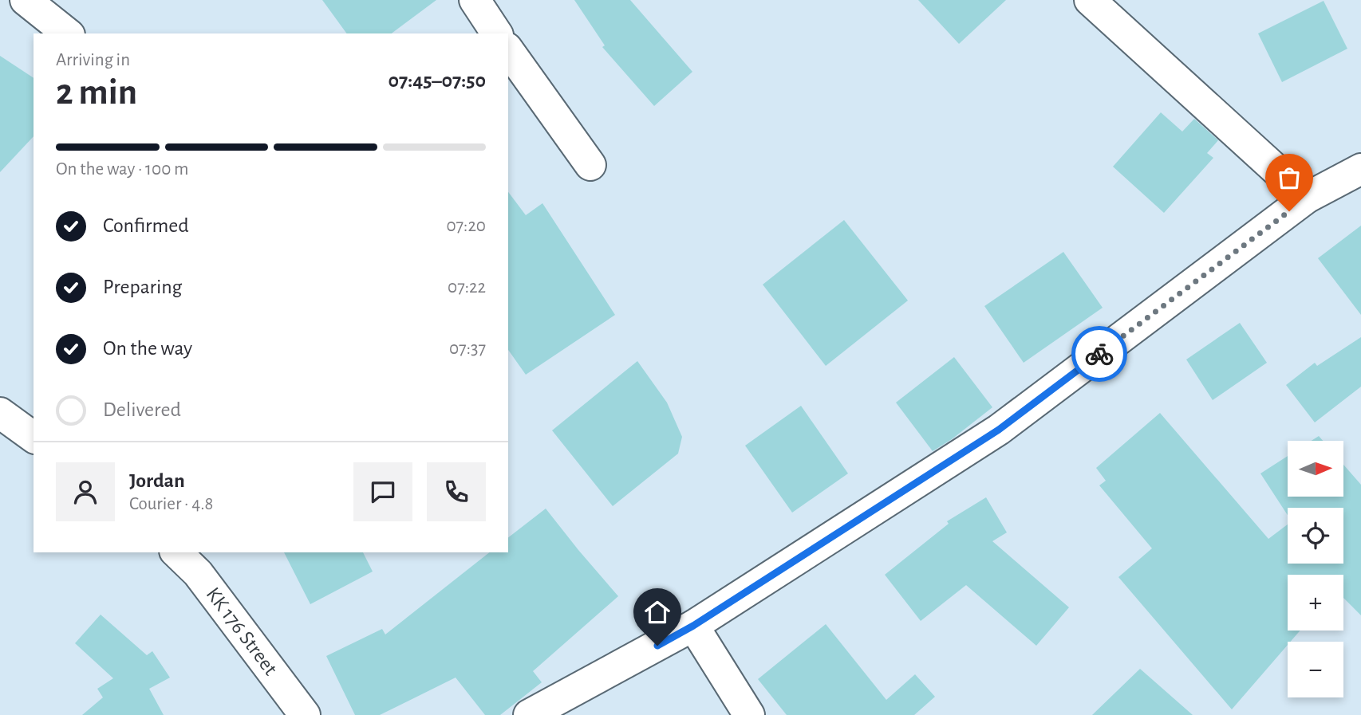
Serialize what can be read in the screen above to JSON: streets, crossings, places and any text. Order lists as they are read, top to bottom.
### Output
{
  "streets": {
    "street": ["KK 176 Street"]
  },
  "north": "right",
  "page": {
    "heading": ["2 min", "Arriving in", "07:45–07:50"],
    "panel": ["Jordan", "Courier · 4.8"],
    "bar": "On the way · 100 m",
    "list": [
      ["Confirmed", "07:20"],
      ["Preparing", "07:22"],
      ["On the way", "07:37"],
      "Delivered"
    ],
    "map_buttons": ["+", "−"]
  }
}
